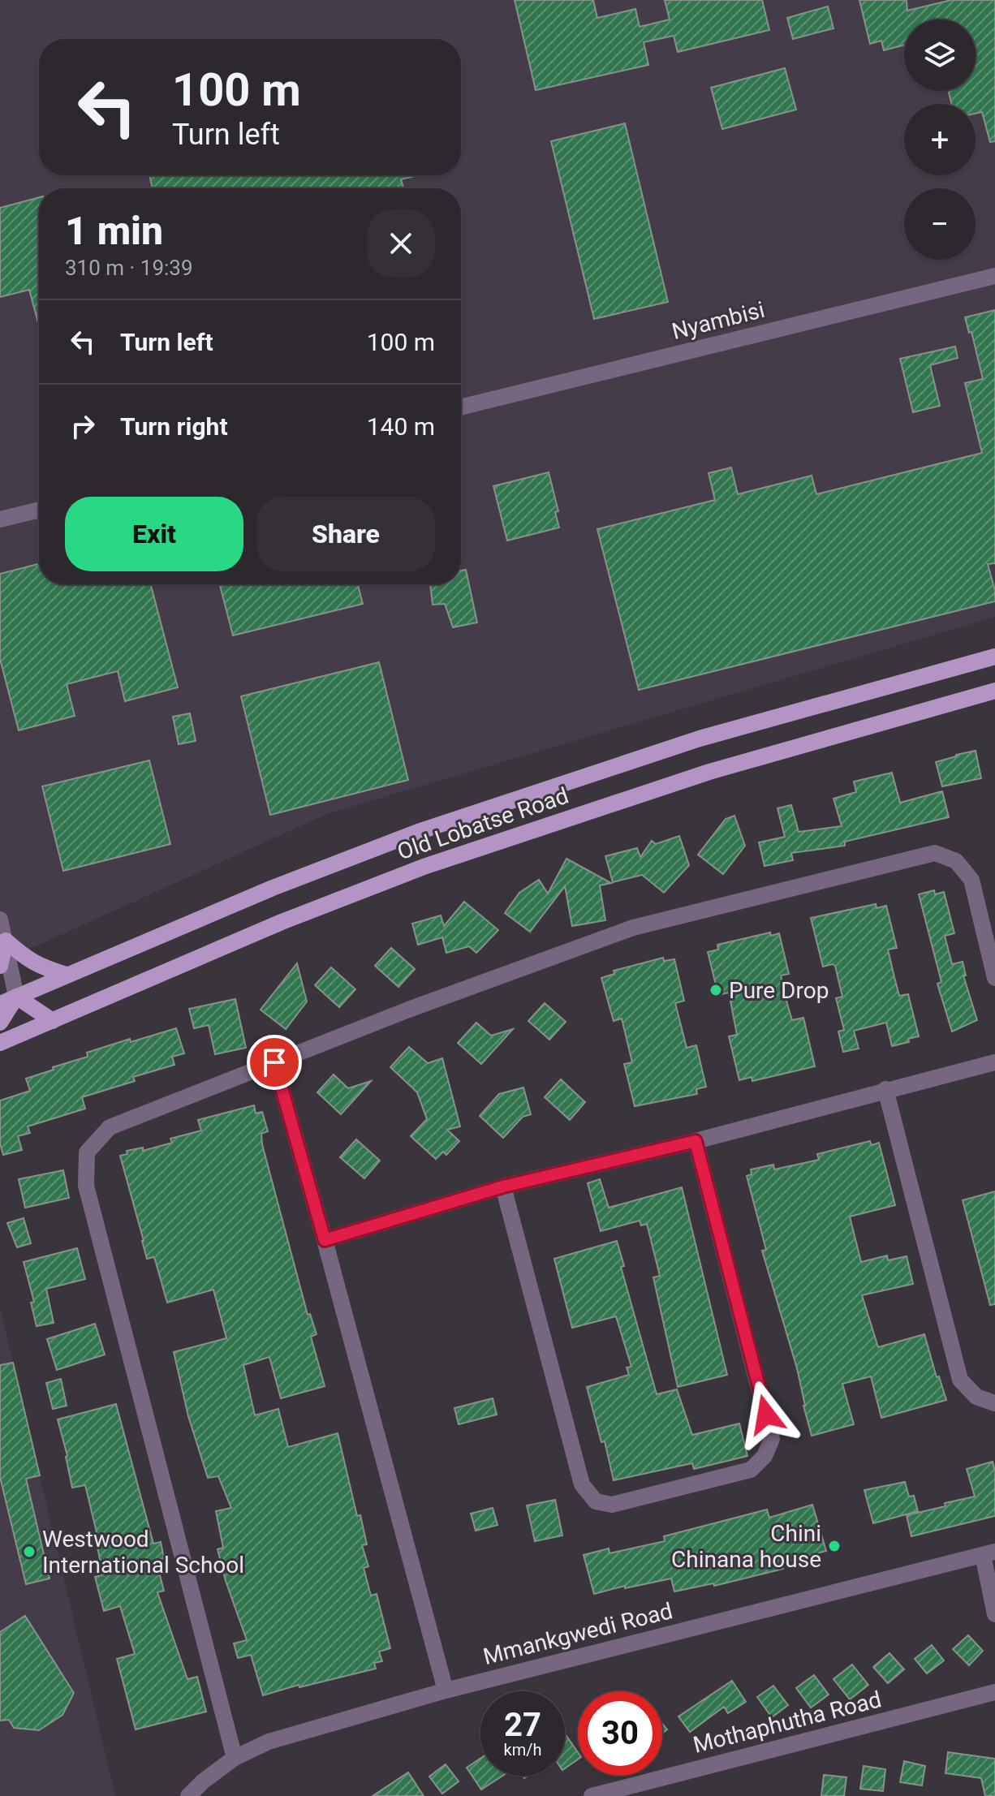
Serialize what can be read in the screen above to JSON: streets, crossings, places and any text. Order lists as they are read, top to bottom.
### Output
{
  "streets": {
    "main road": ["Old Lobatse Road"],
    "street": ["Nyambisi", "Mmankgwedi Road", "Mothaphutha Road"]
  },
  "places": ["Pure Drop", "Chini Chinana house", "Westwood International School"],
  "page": {
    "map_buttons": ["+", "−"],
    "turn": ["100 m", "Turn left"],
    "heading": ["1 min", "310 m · 19:39"],
    "list": [
      {
        "name": "Turn left",
        "value": "100 m"
      },
      {
        "name": "Turn right",
        "value": "140 m"
      }
    ],
    "buttons": ["Exit", "Share"],
    "speed": "27 km/h",
    "limit": "30"
  }
}
